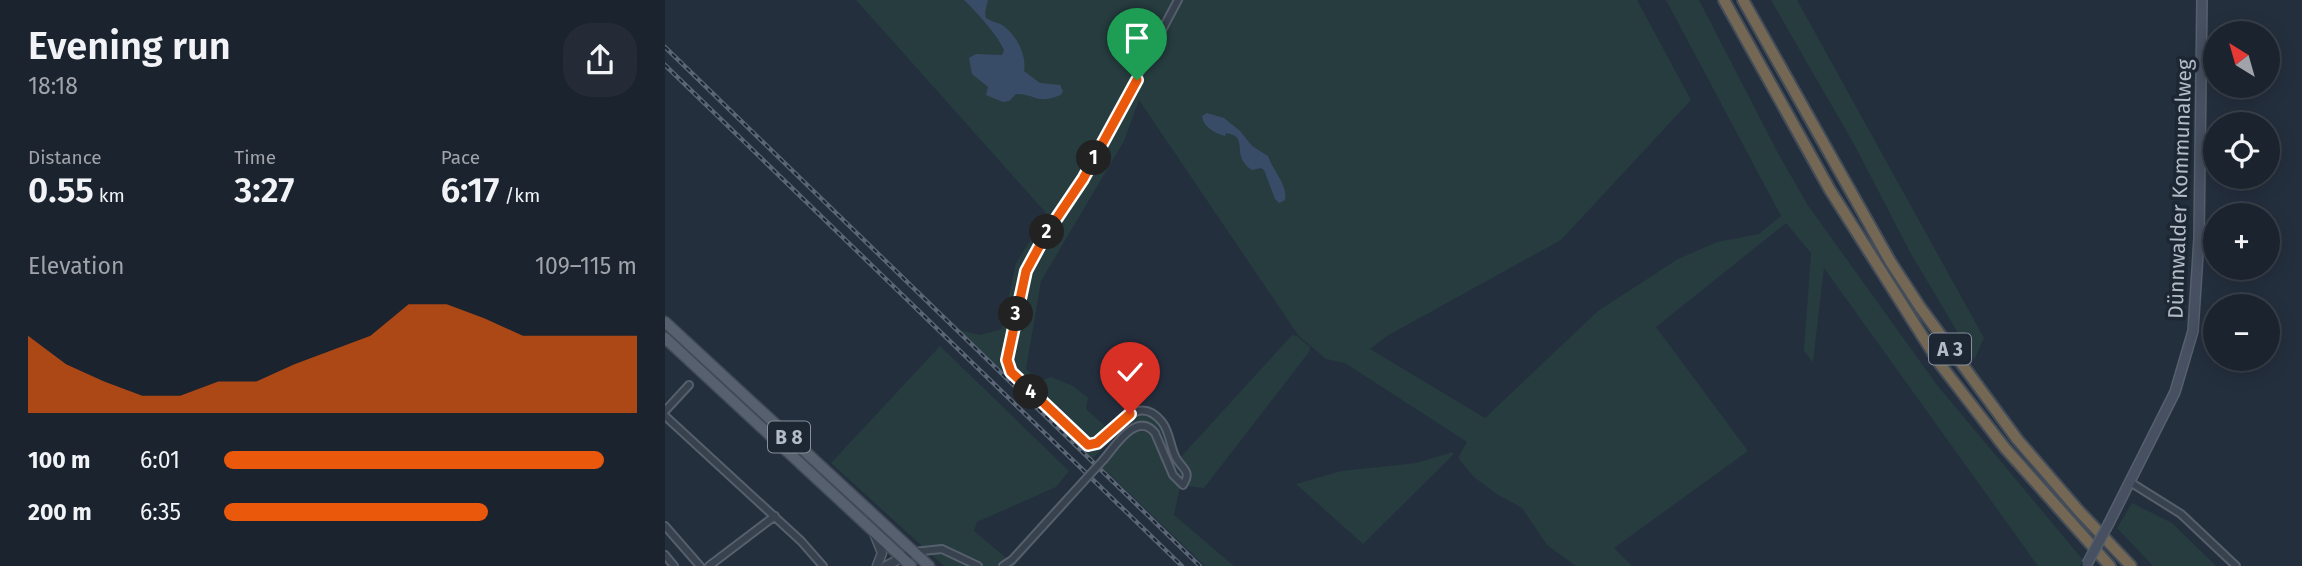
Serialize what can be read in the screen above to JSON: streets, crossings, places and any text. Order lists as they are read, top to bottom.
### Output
{
  "streets": {
    "highway": ["A 3"],
    "main road": ["Dünnwalder Kommunalweg", "B 8"]
  },
  "north": "top left",
  "page": {
    "heading": ["Evening run", "18:18"],
    "map_buttons": ["+", "−"],
    "stats": [
      ["Distance", "0.55 km"],
      ["Time", "3:27"],
      ["Pace", "6:17 /km"]
    ],
    "pins": [
      "1",
      "2",
      "3",
      "4"
    ],
    "chart": ["Elevation", "109–115 m"],
    "list": [
      {
        "name": "100 m",
        "note": "6:01"
      },
      {
        "name": "200 m",
        "note": "6:35"
      }
    ]
  }
}
